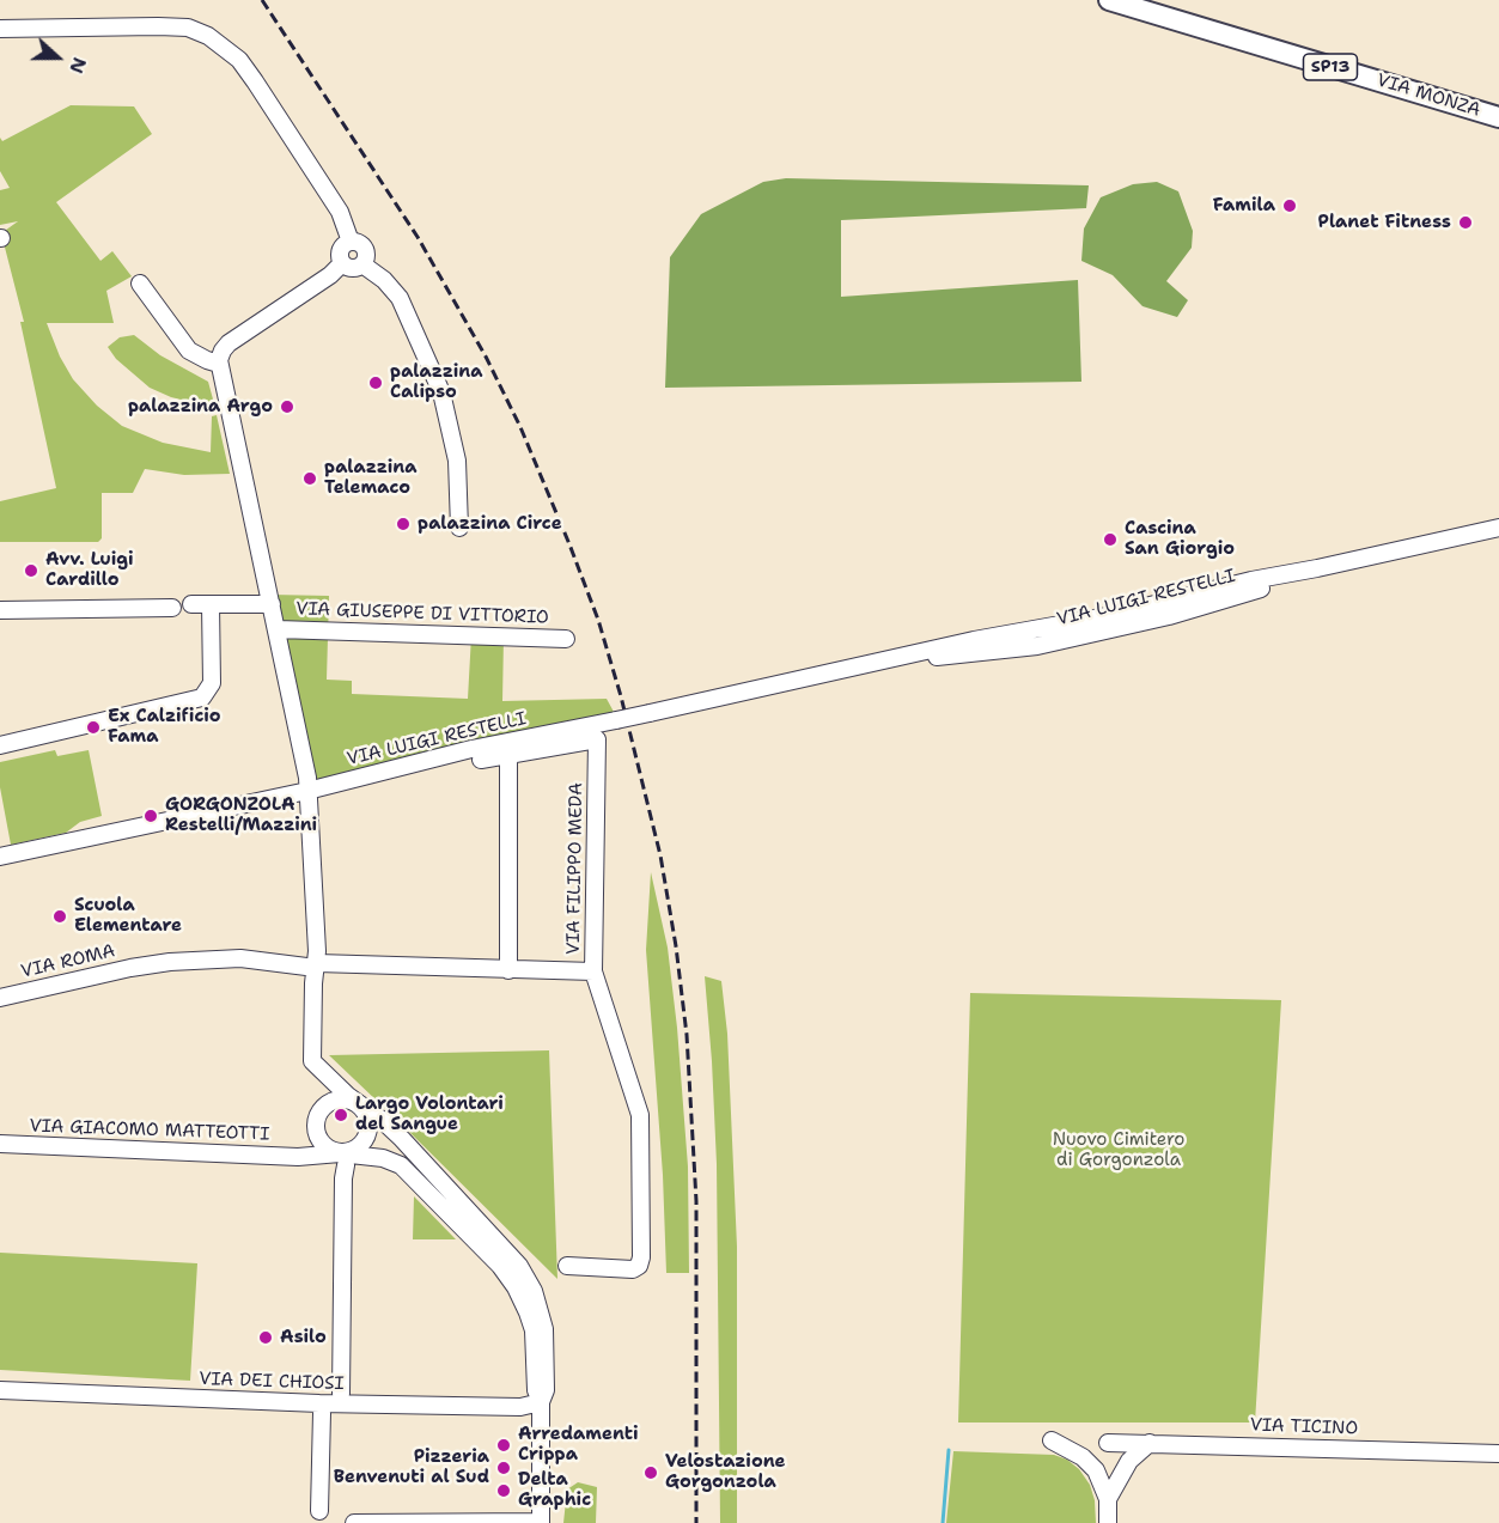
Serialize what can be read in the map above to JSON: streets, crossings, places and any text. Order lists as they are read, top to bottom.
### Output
{
  "streets": {
    "main road": ["SP13", "VIA MONZA"],
    "street": [
      "VIA LUIGI RESTELLI",
      "VIA GIUSEPPE DI VITTORIO",
      "VIA FILIPPO MEDA",
      "VIA ROMA",
      "VIA GIACOMO MATTEOTTI",
      "VIA DEI CHIOSI",
      "VIA TICINO"
    ]
  },
  "crossings": [
    ["VIA LUIGI RESTELLI", "VIA GIUSEPPE DI VITTORIO"],
    ["VIA LUIGI RESTELLI", "VIA FILIPPO MEDA"],
    ["VIA GIUSEPPE DI VITTORIO", "VIA ROMA"],
    ["VIA GIUSEPPE DI VITTORIO", "VIA GIACOMO MATTEOTTI"],
    ["VIA FILIPPO MEDA", "VIA ROMA"]
  ],
  "parks": ["Nuovo Cimitero di Gorgonzola"],
  "places": [
    "Famila",
    "Planet Fitness",
    "palazzina Calipso",
    "palazzina Argo",
    "palazzina Telemaco",
    "palazzina Circe",
    "Cascina San Giorgio",
    "Avv. Luigi Cardillo",
    "Ex Calzificio Fama",
    "GORGONZOLA Restelli/Mazzini",
    "Scuola Elementare",
    "Largo Volontari del Sangue",
    "Asilo",
    "Arredamenti Crippa",
    "Pizzeria Benvenuti al Sud",
    "Velostazione Gorgonzola",
    "Delta Graphic"
  ],
  "north": "right"
}
